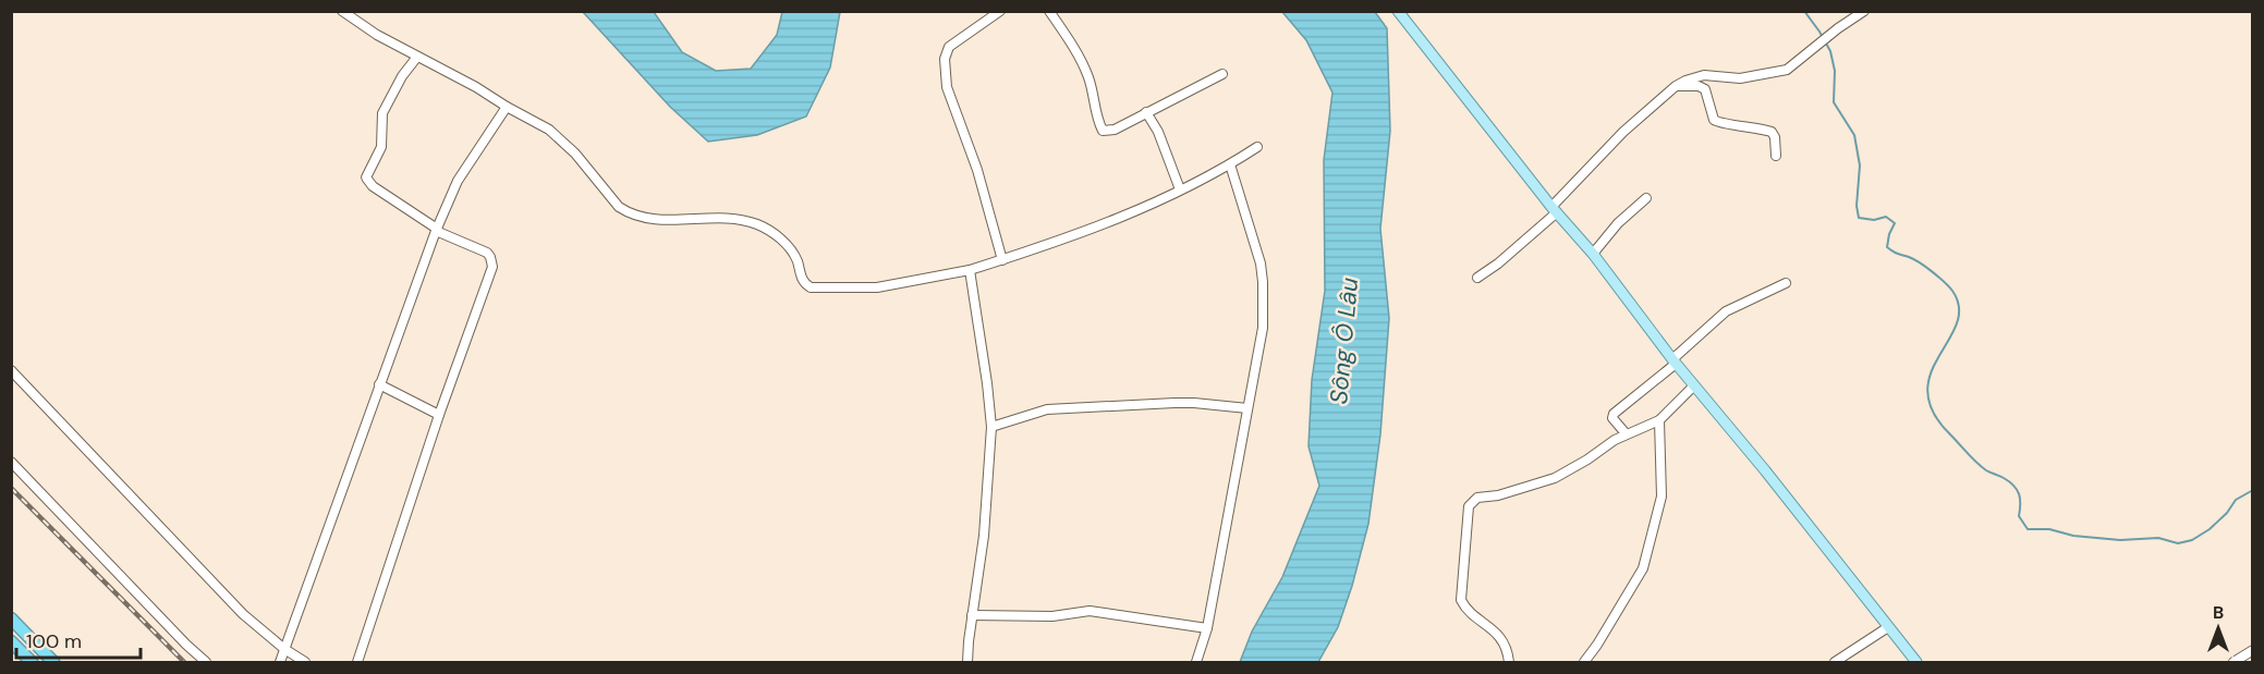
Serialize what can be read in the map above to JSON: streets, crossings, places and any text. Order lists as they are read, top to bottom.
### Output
{
  "water": ["Sông Ô Lâu"],
  "scale_bar": "100 m",
  "north": "top"
}
